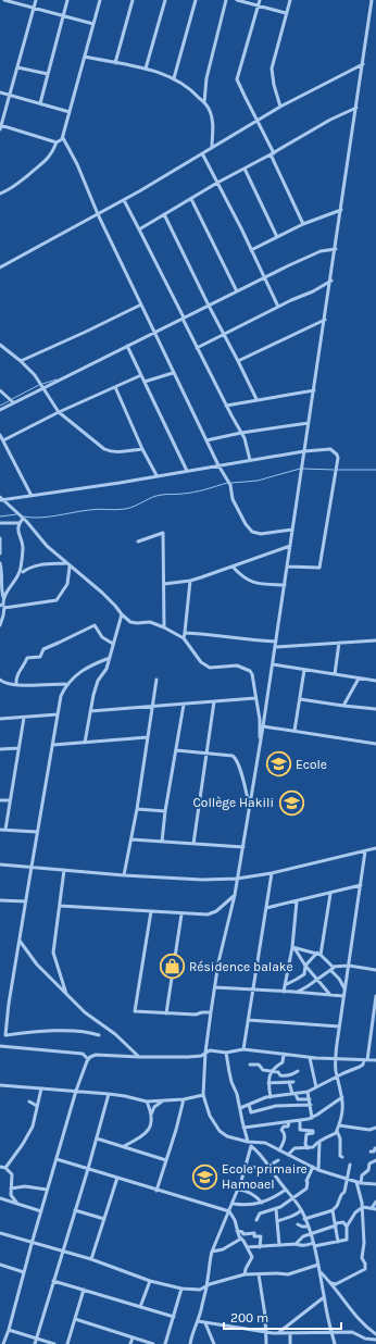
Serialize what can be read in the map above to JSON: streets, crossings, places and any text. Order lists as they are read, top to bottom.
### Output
{
  "places": {
    "school or university": ["Ecole", "Collège Hakili", "Ecole primaire Hamoael"],
    "shop": ["Résidence balake"]
  },
  "scale_bar": "200 m"
}
